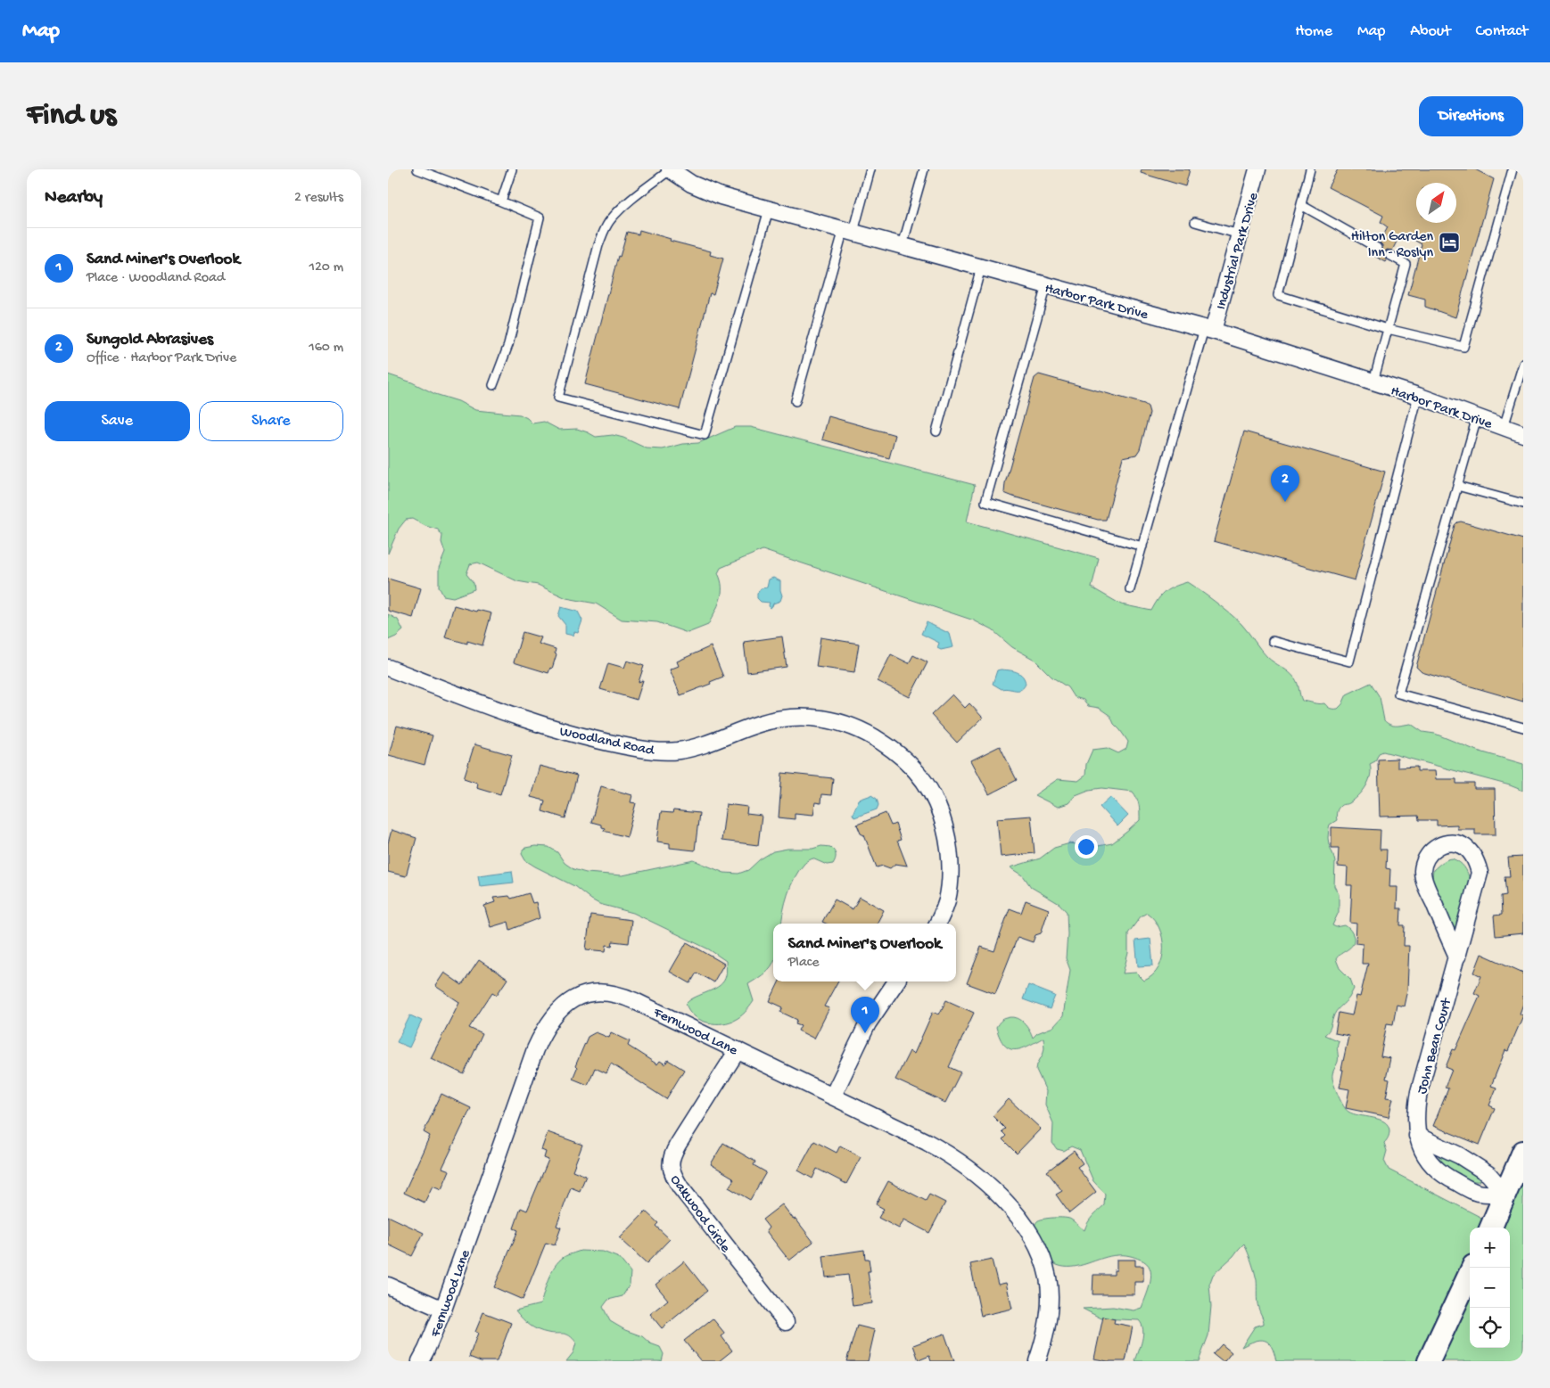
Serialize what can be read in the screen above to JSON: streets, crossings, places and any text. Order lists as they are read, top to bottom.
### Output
{
  "streets": {
    "street": [
      "Industrial Park Drive",
      "Harbor Park Drive",
      "Woodland Road",
      "Fernwood Lane",
      "John Bean Court",
      "Oakwood Circle"
    ]
  },
  "crossings": [
    ["Industrial Park Drive", "Harbor Park Drive"],
    ["Fernwood Lane", "Oakwood Circle"]
  ],
  "places": {
    "hotel": ["Hilton Garden Inn - Roslyn"]
  },
  "north": "top right",
  "page": {
    "header": "Map",
    "nav": [
      "Home",
      "Map",
      "About",
      "Contact"
    ],
    "buttons": [
      "Directions",
      ["Save", "Share"]
    ],
    "title": "Find us",
    "heading": ["Nearby", "2 results"],
    "list": [
      {
        "mark": "1",
        "name": "Sand Miner's Overlook",
        "note": "Place · Woodland Road",
        "value": "120 m"
      },
      {
        "mark": "2",
        "name": "Sungold Abrasives",
        "note": "Office · Harbor Park Drive",
        "value": "160 m"
      }
    ],
    "pins": ["2", "1"],
    "popup": ["Sand Miner's Overlook", "Place"],
    "map_buttons": ["+", "−"]
  }
}
